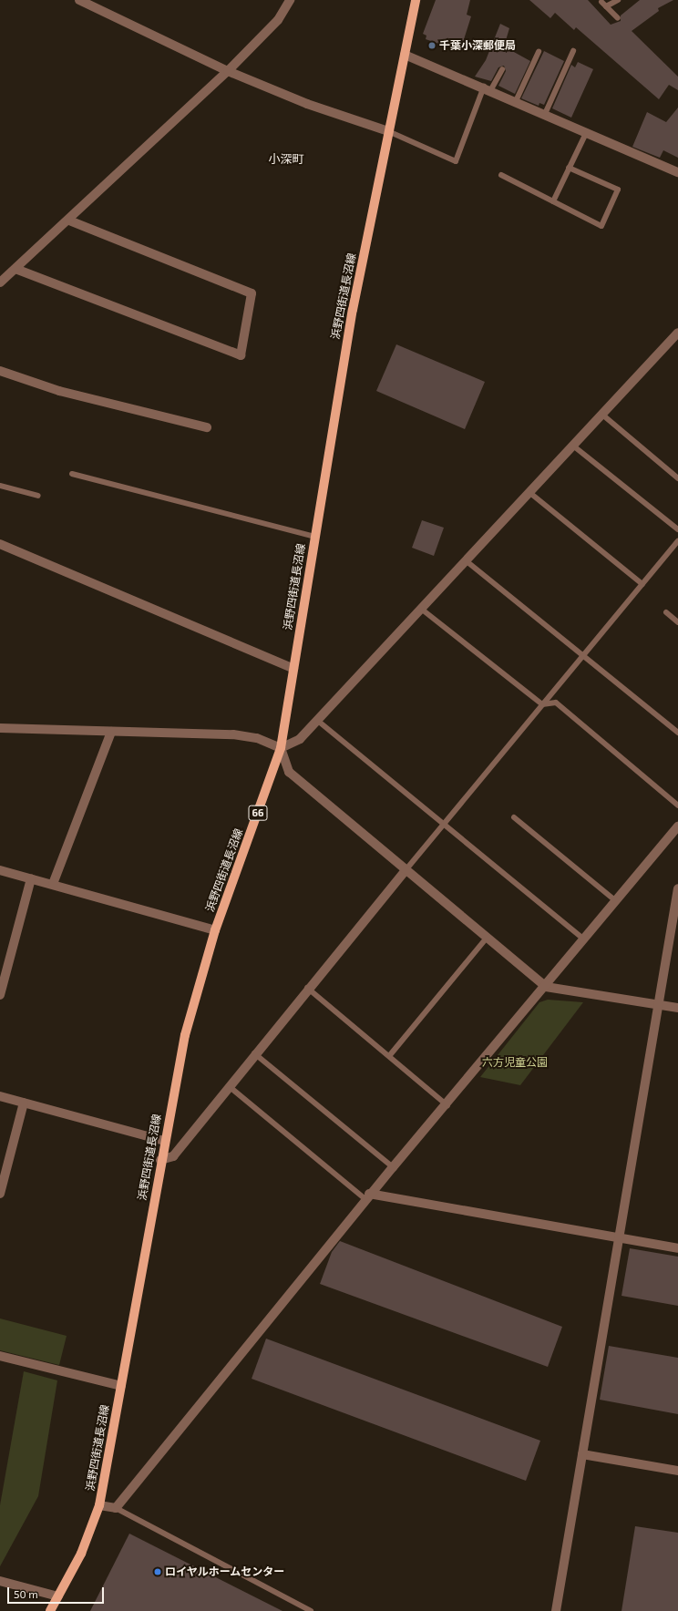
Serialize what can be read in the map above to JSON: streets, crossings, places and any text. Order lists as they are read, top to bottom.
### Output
{
  "streets": {
    "main road": ["浜野四街道長沼線", "66"]
  },
  "districts": ["小深町"],
  "parks": ["六方児童公園"],
  "places": ["千葉小深郵便局", "ロイヤルホームセンター"],
  "scale_bar": "50 m"
}
